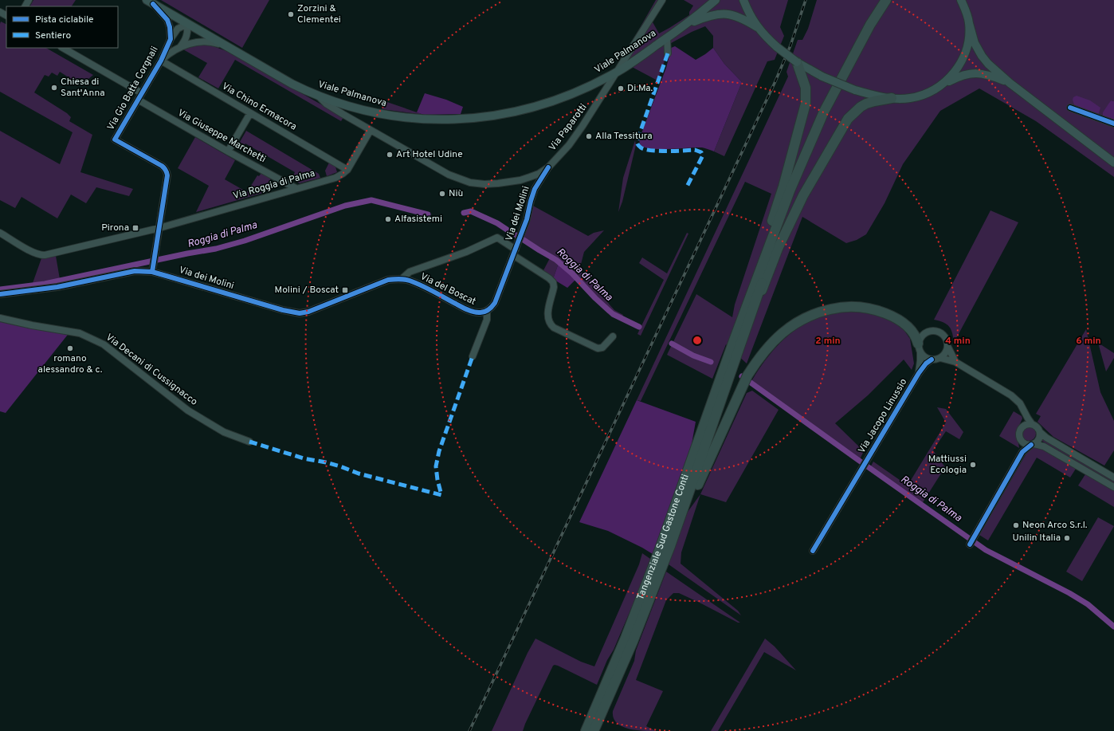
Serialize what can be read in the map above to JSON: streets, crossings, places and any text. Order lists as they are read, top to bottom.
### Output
{
  "streets": {
    "highway": ["Tangenziale Sud Gastone Conti"],
    "main road": ["Viale Palmanova"],
    "street": [
      "Via Gio Batta Corgnali",
      "Via Chino Ermacora",
      "Via Paparotti",
      "Via Giuseppe Marchetti",
      "Via Roggia di Palma",
      "Via dei Molini",
      "Via del Boscat",
      "Via Decani di Cussignacco",
      "Via Jacopo Linussio"
    ]
  },
  "crossings": [
    ["Viale Palmanova", "Via Gio Batta Corgnali"],
    ["Viale Palmanova", "Via Paparotti"],
    ["Via Gio Batta Corgnali", "Via Chino Ermacora"],
    ["Via Gio Batta Corgnali", "Via Giuseppe Marchetti"],
    ["Via Gio Batta Corgnali", "Via Roggia di Palma"],
    ["Via Gio Batta Corgnali", "Via dei Molini"],
    ["Via Chino Ermacora", "Via Roggia di Palma"],
    ["Via Paparotti", "Via Roggia di Palma"],
    ["Via Paparotti", "Via dei Molini"],
    ["Via Giuseppe Marchetti", "Via Roggia di Palma"],
    ["Via dei Molini", "Via del Boscat"]
  ],
  "water": ["Roggia di Palma"],
  "places": {
    "other": [
      "Zorzini & Clementei",
      "Chiesa di Sant'Anna",
      "Di.Ma.",
      "Alla Tessitura",
      "Art Hotel Udine",
      "Niù",
      "Alfasistemi",
      "romano alessandro & c.",
      "Mattiussi Ecologia",
      "Neon Arco S.r.l.",
      "Unilin Italia"
    ],
    "transit": ["Pirona", "Molini / Boscat"]
  },
  "legend": ["Pista ciclabile", "Sentiero"],
  "rings": ["2 min", "4 min", "6 min"]
}
